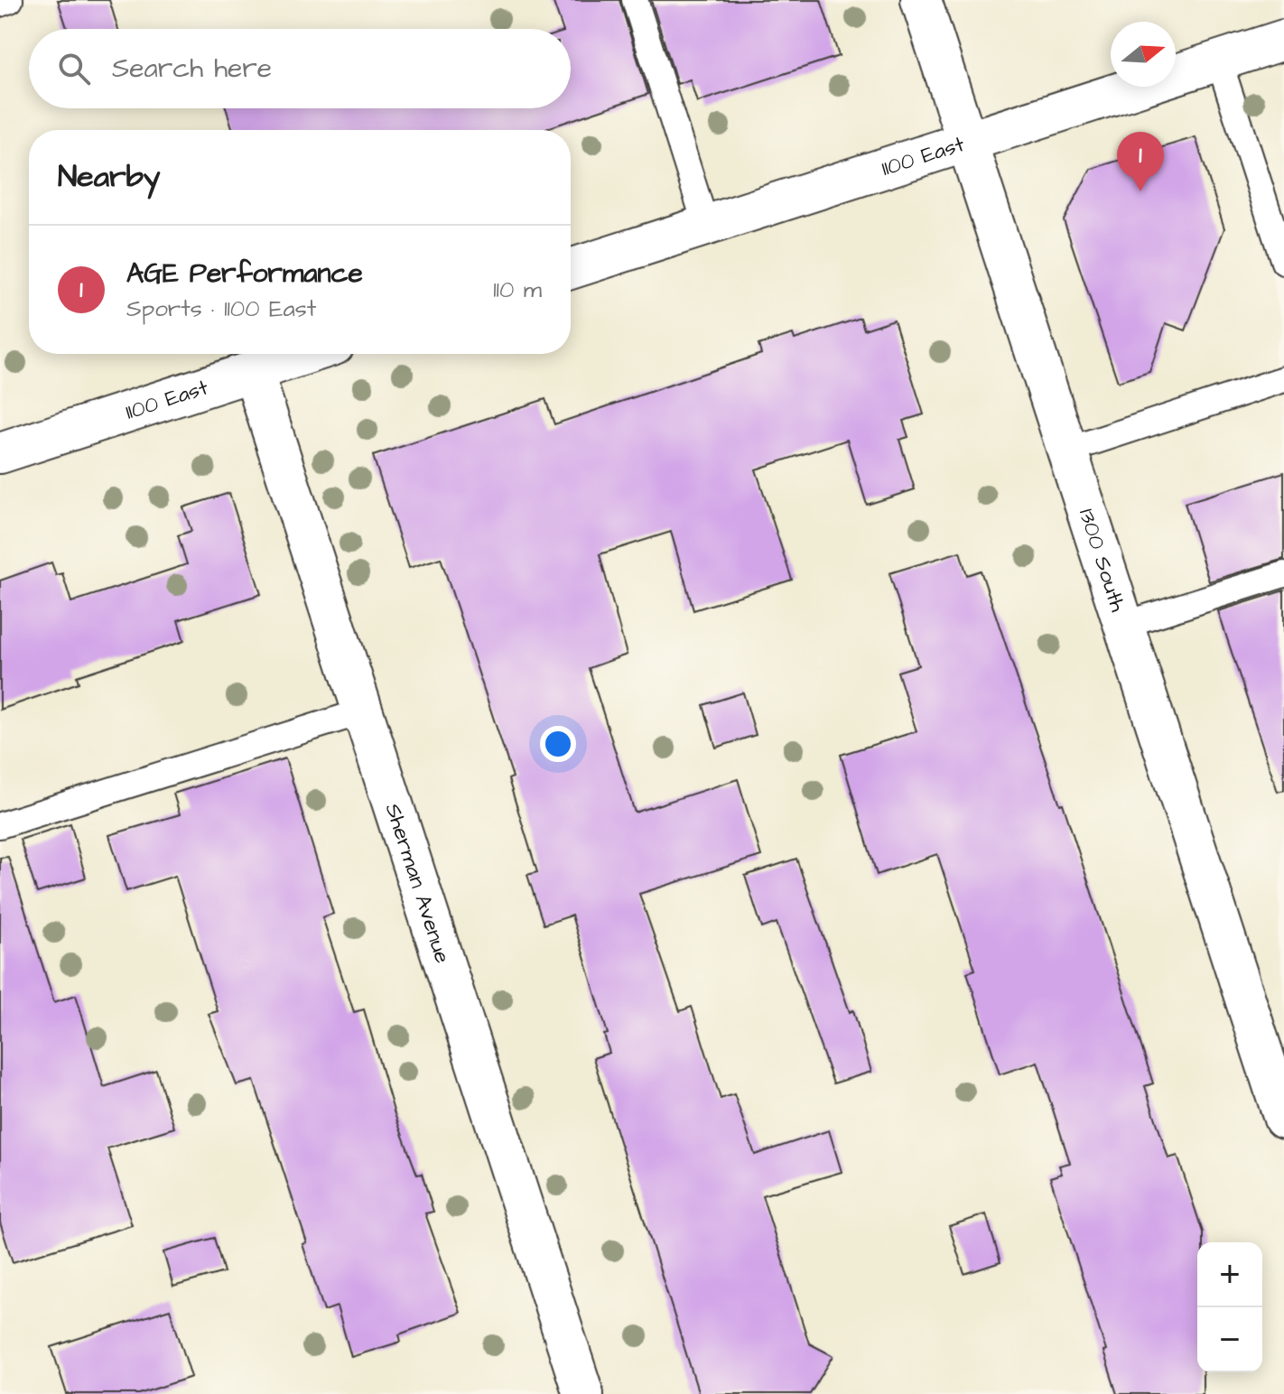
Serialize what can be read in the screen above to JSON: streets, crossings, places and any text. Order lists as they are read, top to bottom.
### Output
{
  "streets": {
    "street": ["1100 East", "1300 South", "Sherman Avenue"]
  },
  "crossings": [
    ["1100 East", "1300 South"],
    ["1100 East", "Sherman Avenue"]
  ],
  "north": "right",
  "page": {
    "search": "Search here",
    "heading": "Nearby",
    "pins": "1",
    "list": [
      {
        "mark": "1",
        "name": "AGE Performance",
        "note": "Sports · 1100 East",
        "value": "110 m"
      }
    ],
    "map_buttons": ["+", "−"]
  }
}
